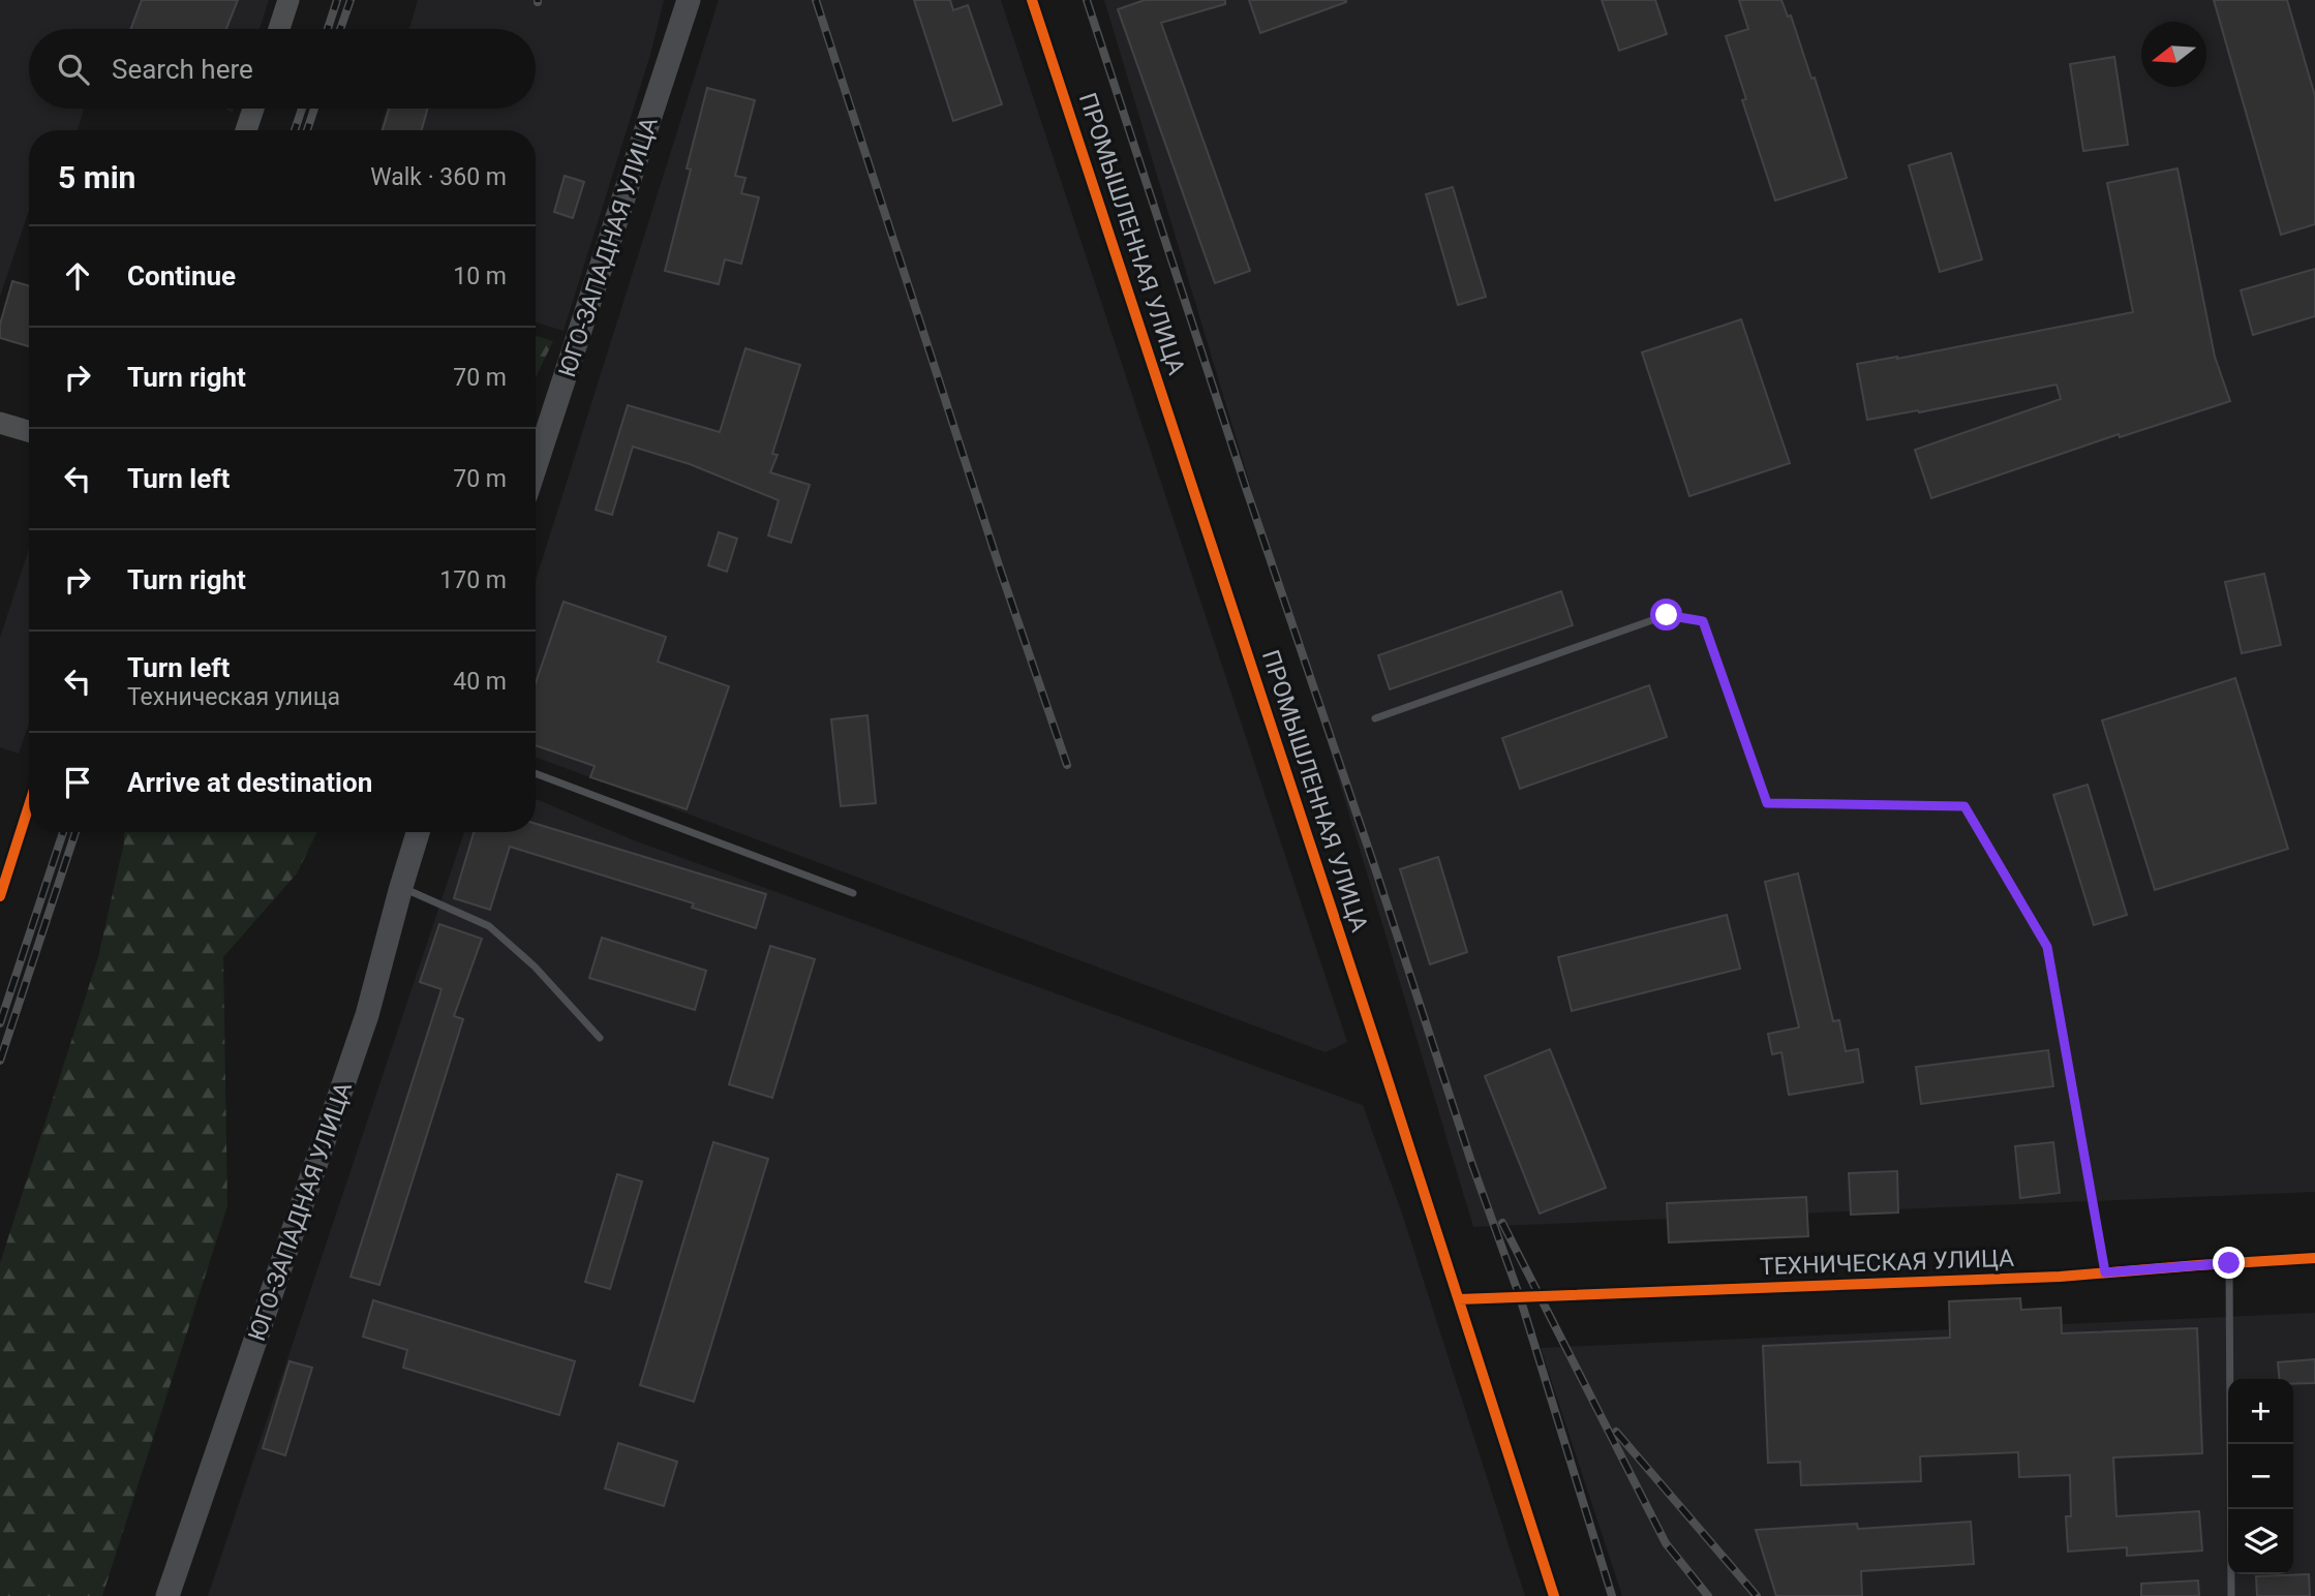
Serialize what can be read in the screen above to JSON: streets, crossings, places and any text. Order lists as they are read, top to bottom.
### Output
{
  "streets": {
    "main road": ["ЮГО-ЗАПАДНАЯ УЛИЦА"],
    "street": ["ПРОМЫШЛЕННАЯ УЛИЦА", "ТЕХНИЧЕСКАЯ УЛИЦА"]
  },
  "crossings": [
    ["ПРОМЫШЛЕННАЯ УЛИЦА", "ТЕХНИЧЕСКАЯ УЛИЦА"]
  ],
  "north": "left",
  "page": {
    "search": "Search here",
    "heading": ["5 min", "Walk · 360 m"],
    "list": [
      ["Continue", "10 m"],
      ["Turn right", "70 m"],
      ["Turn left", "70 m"],
      ["Turn right", "170 m"],
      ["Turn left", "Техническая улица", "40 m"],
      "Arrive at destination"
    ],
    "map_buttons": ["+", "−"]
  }
}
